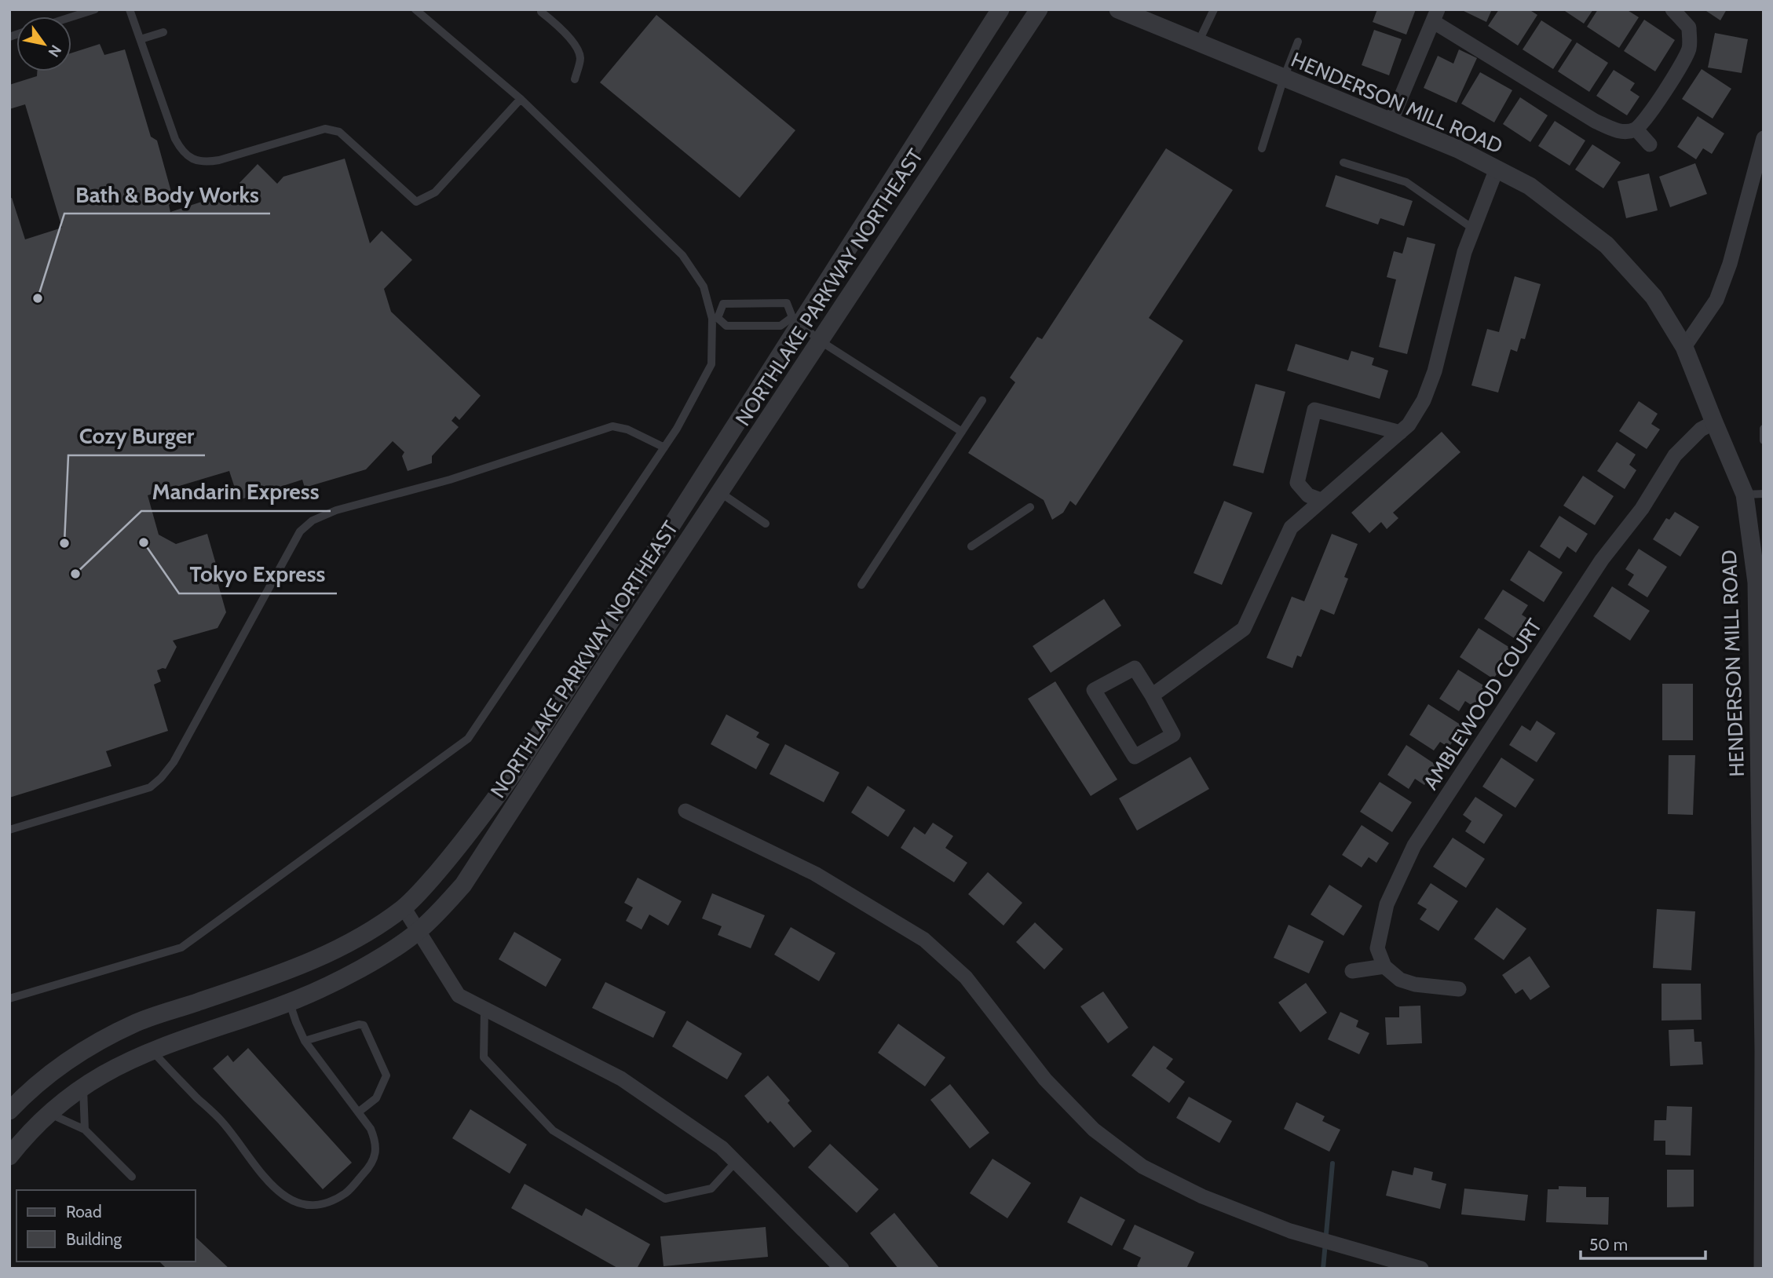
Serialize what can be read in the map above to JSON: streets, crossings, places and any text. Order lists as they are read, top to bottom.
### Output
{
  "streets": {
    "street": ["HENDERSON MILL ROAD", "NORTHLAKE PARKWAY NORTHEAST", "AMBLEWOOD COURT"]
  },
  "crossings": [
    ["HENDERSON MILL ROAD", "AMBLEWOOD COURT"]
  ],
  "places": [
    "Bath & Body Works",
    "Tokyo Express",
    "Cozy Burger",
    "Mandarin Express"
  ],
  "legend": ["Road", "Building"],
  "scale_bar": "50 m",
  "north": "bottom right"
}
